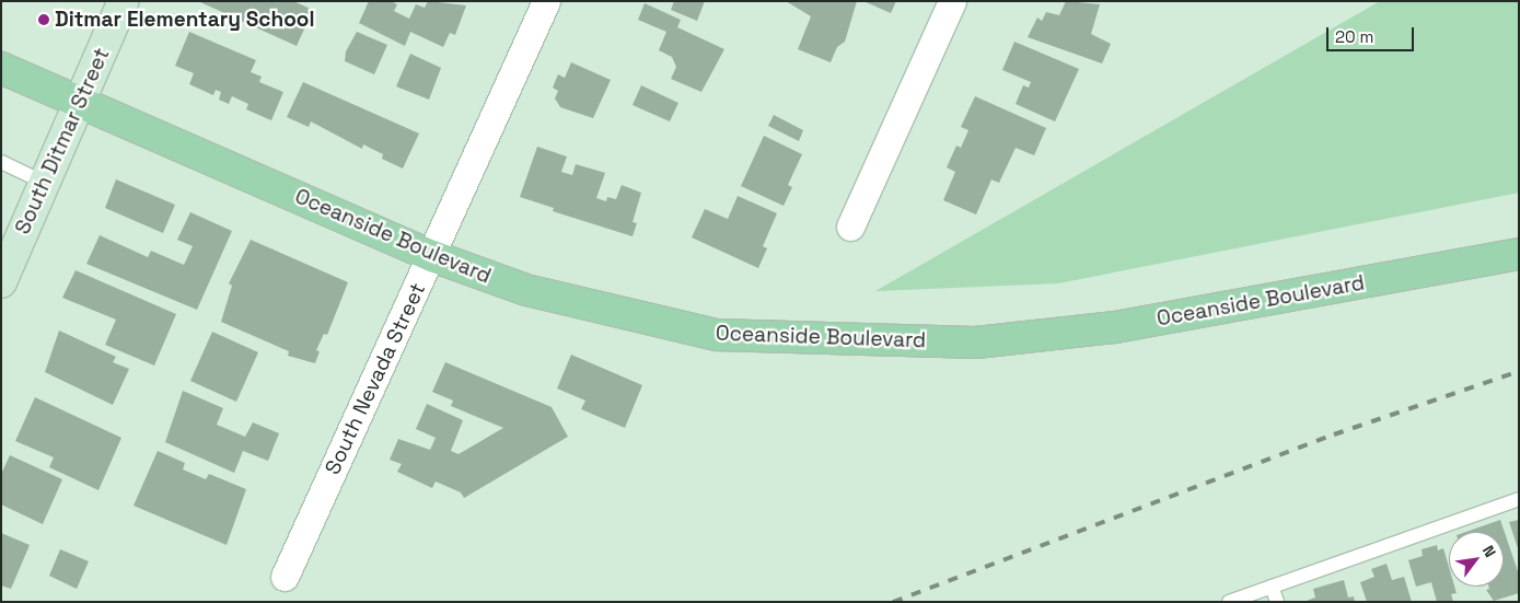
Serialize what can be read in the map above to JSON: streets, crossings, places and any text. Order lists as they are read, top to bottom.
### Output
{
  "streets": {
    "main road": ["Oceanside Boulevard"],
    "street": ["South Ditmar Street", "South Nevada Street"]
  },
  "crossings": [
    ["South Ditmar Street", "Oceanside Boulevard"],
    ["Oceanside Boulevard", "South Nevada Street"]
  ],
  "places": ["Ditmar Elementary School"],
  "scale_bar": "20 m",
  "north": "top right"
}
